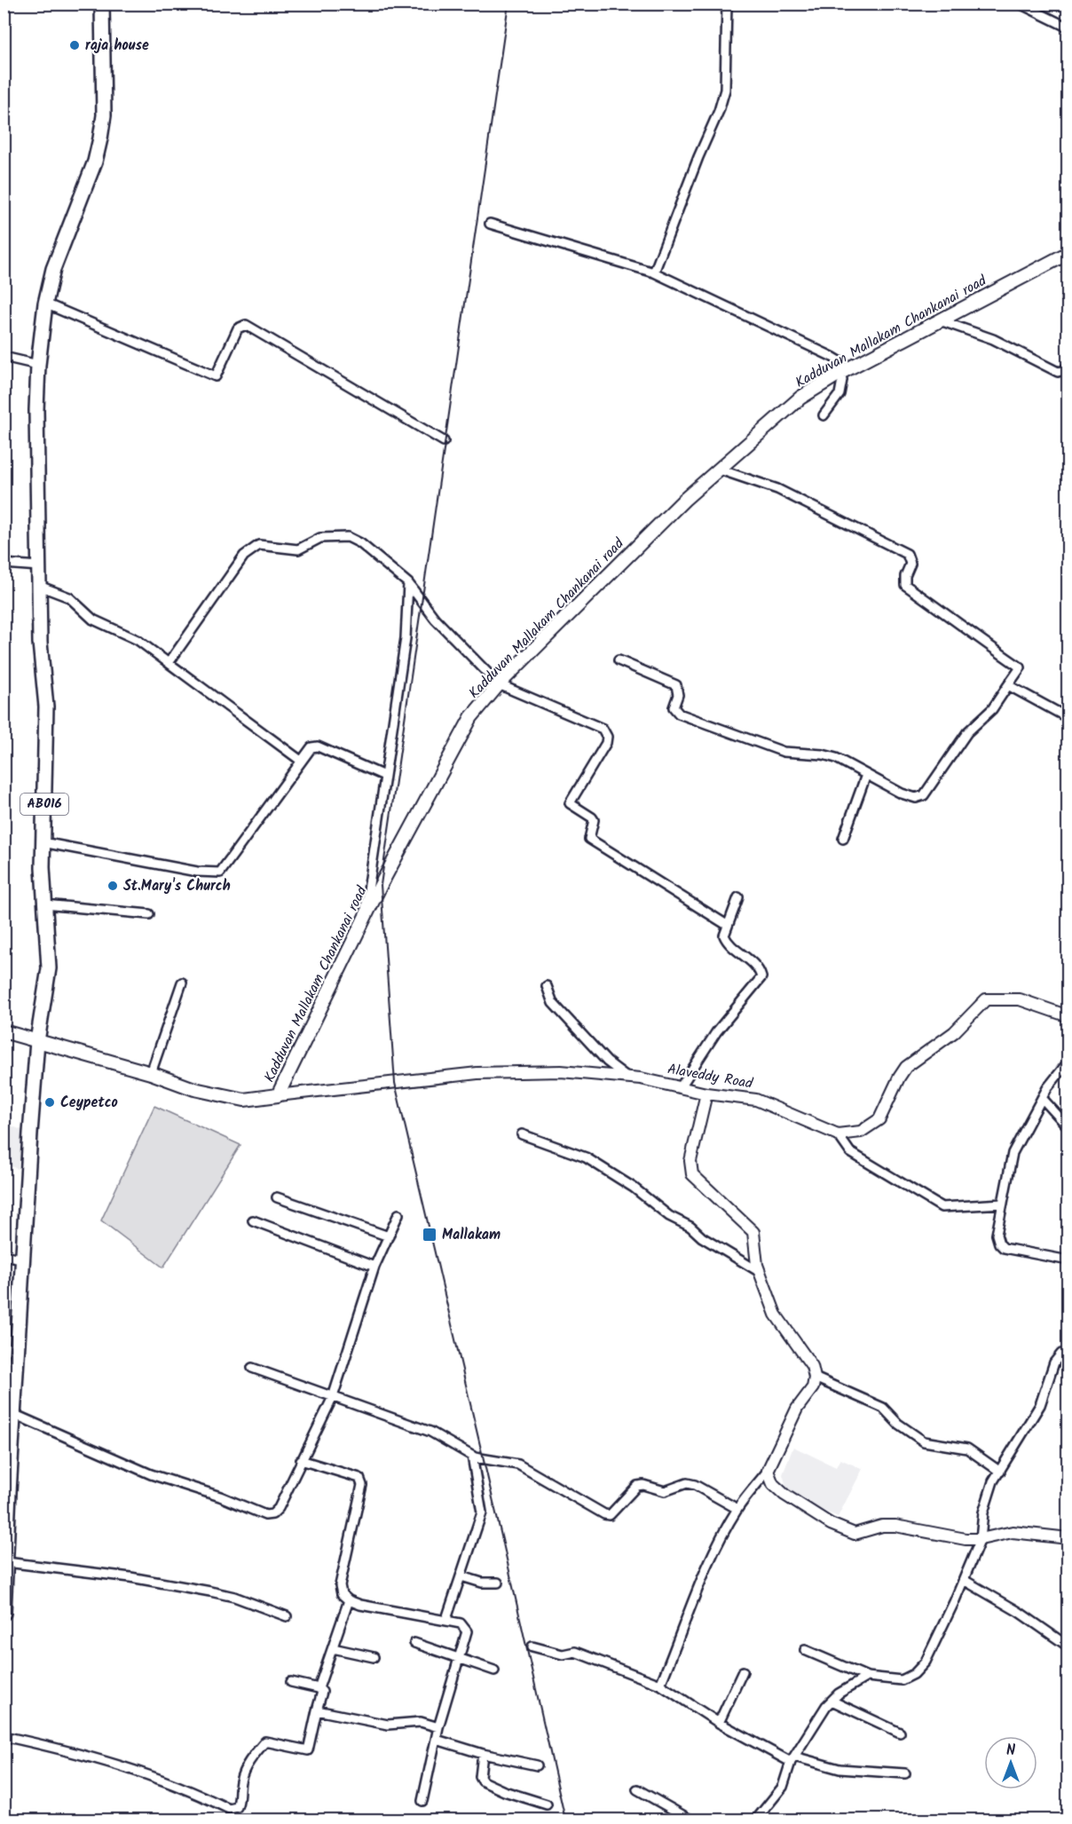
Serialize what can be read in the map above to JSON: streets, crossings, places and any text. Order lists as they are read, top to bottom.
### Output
{
  "streets": {
    "main road": ["Kadduvan Mallakam Chankanai road", "AB016"],
    "street": ["Alaveddy Road"]
  },
  "crossings": [
    ["Kadduvan Mallakam Chankanai road", "AB016"],
    ["Kadduvan Mallakam Chankanai road", "Alaveddy Road"]
  ],
  "places": {
    "other": ["raja house", "St.Mary's Church", "Ceypetco"],
    "transit": ["Mallakam"]
  },
  "north": "top"
}
